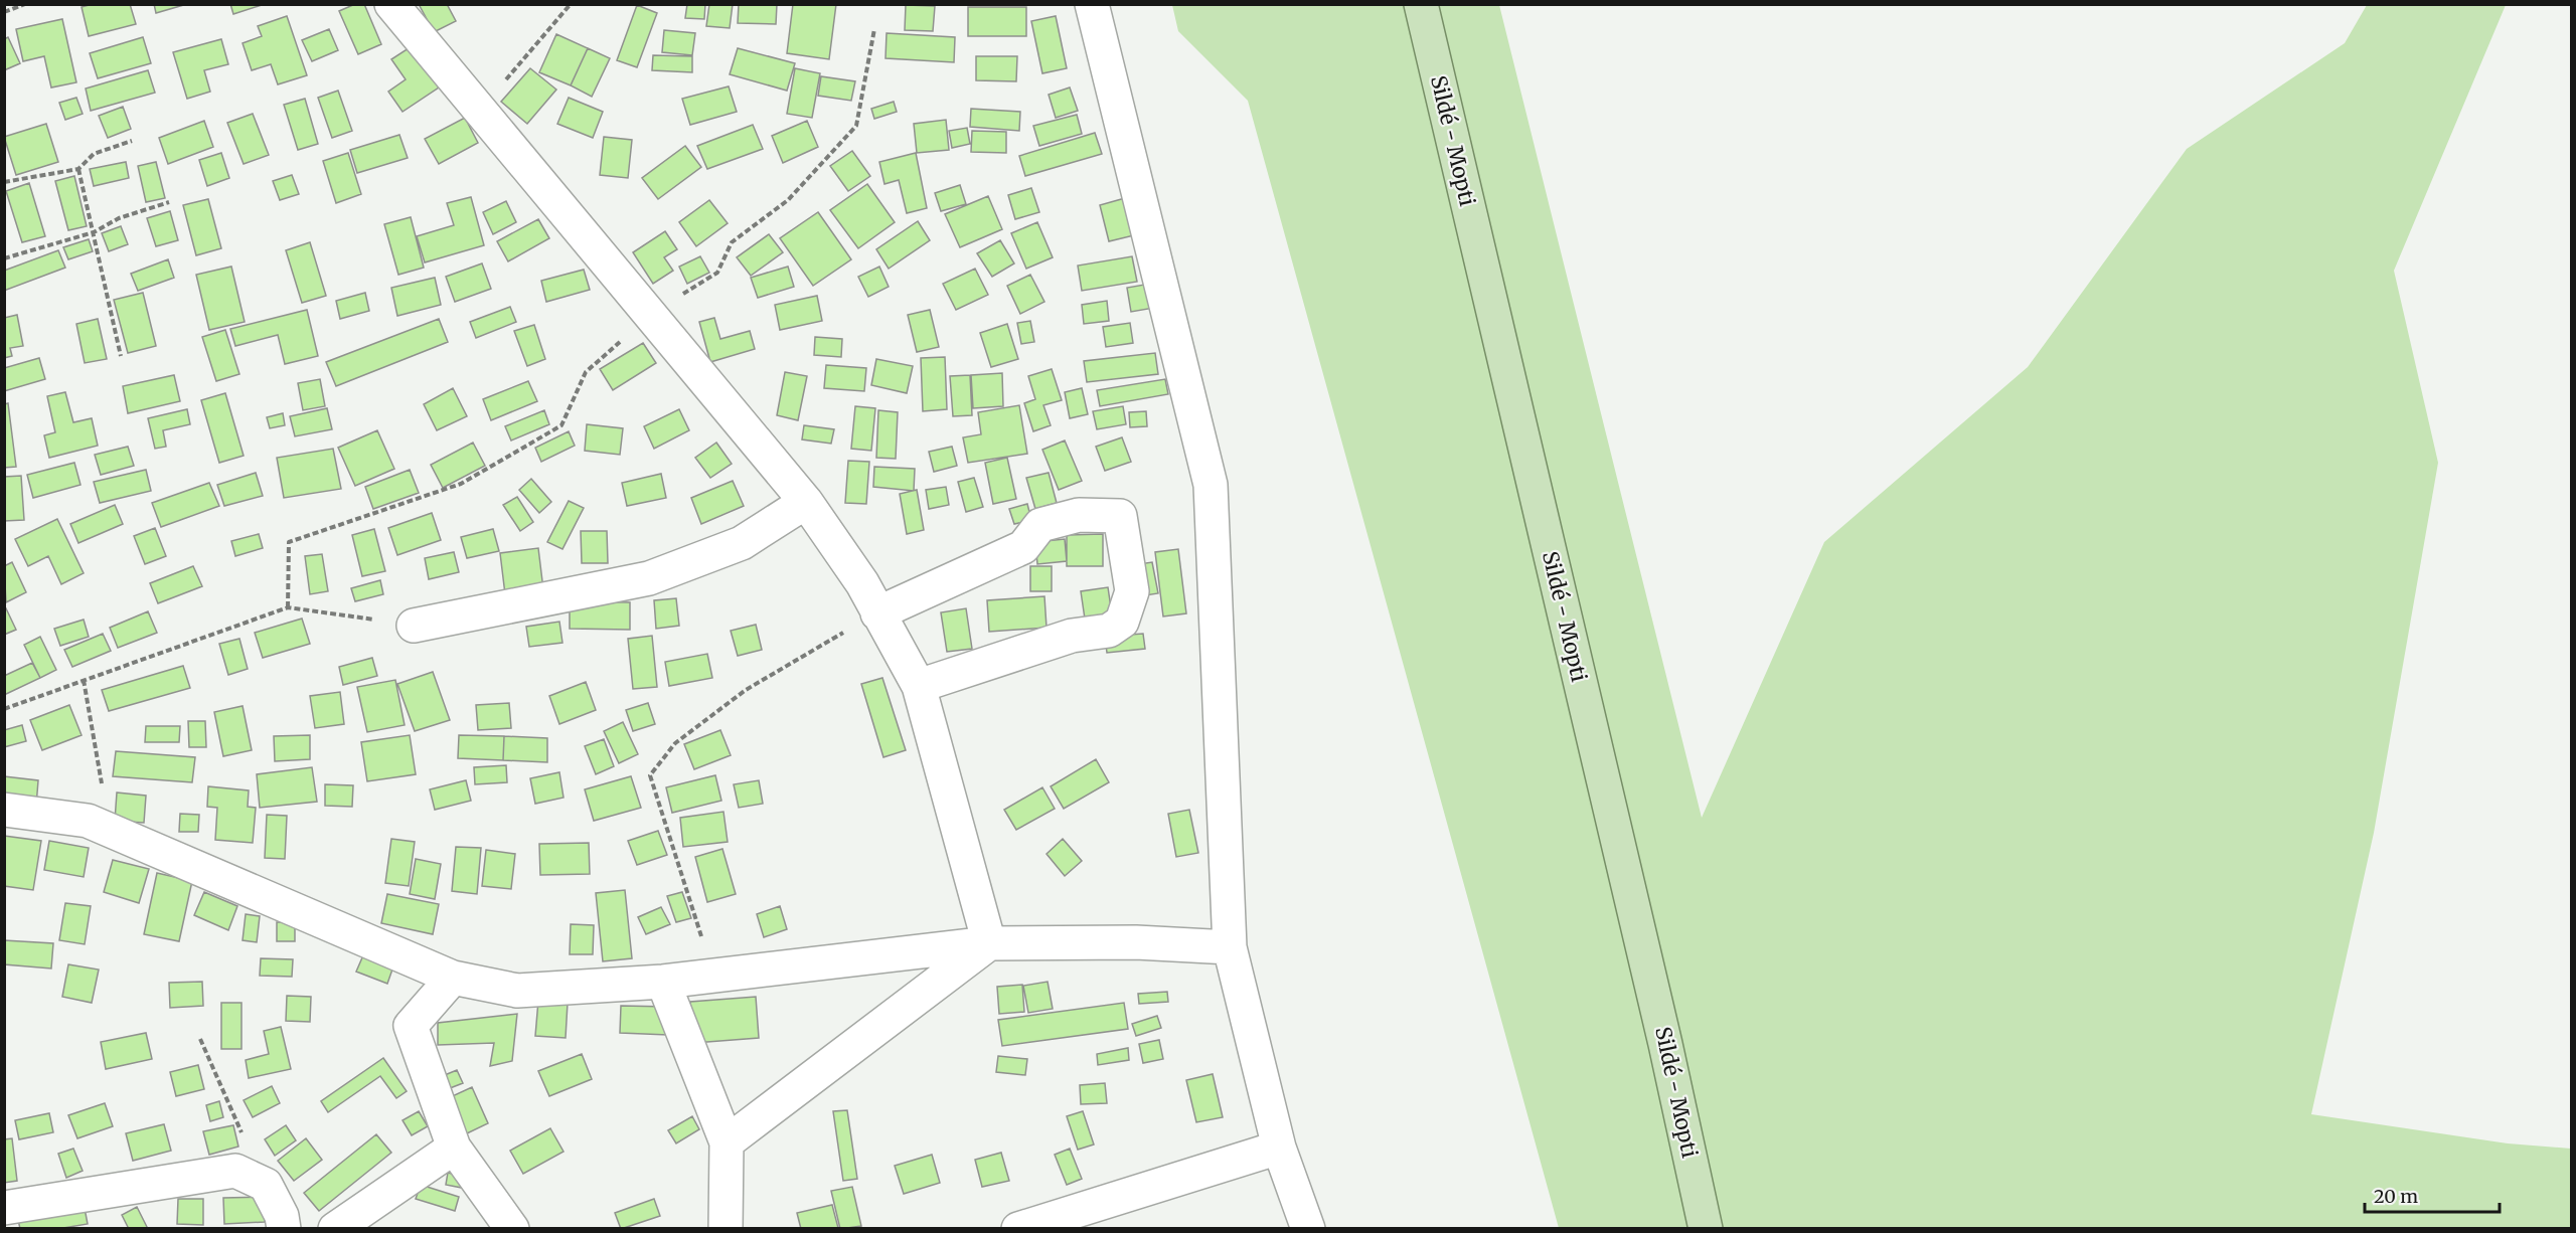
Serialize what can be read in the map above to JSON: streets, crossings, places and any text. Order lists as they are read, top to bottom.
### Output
{
  "streets": {
    "main road": ["Sildé - Mopti"]
  },
  "scale_bar": "20 m"
}
